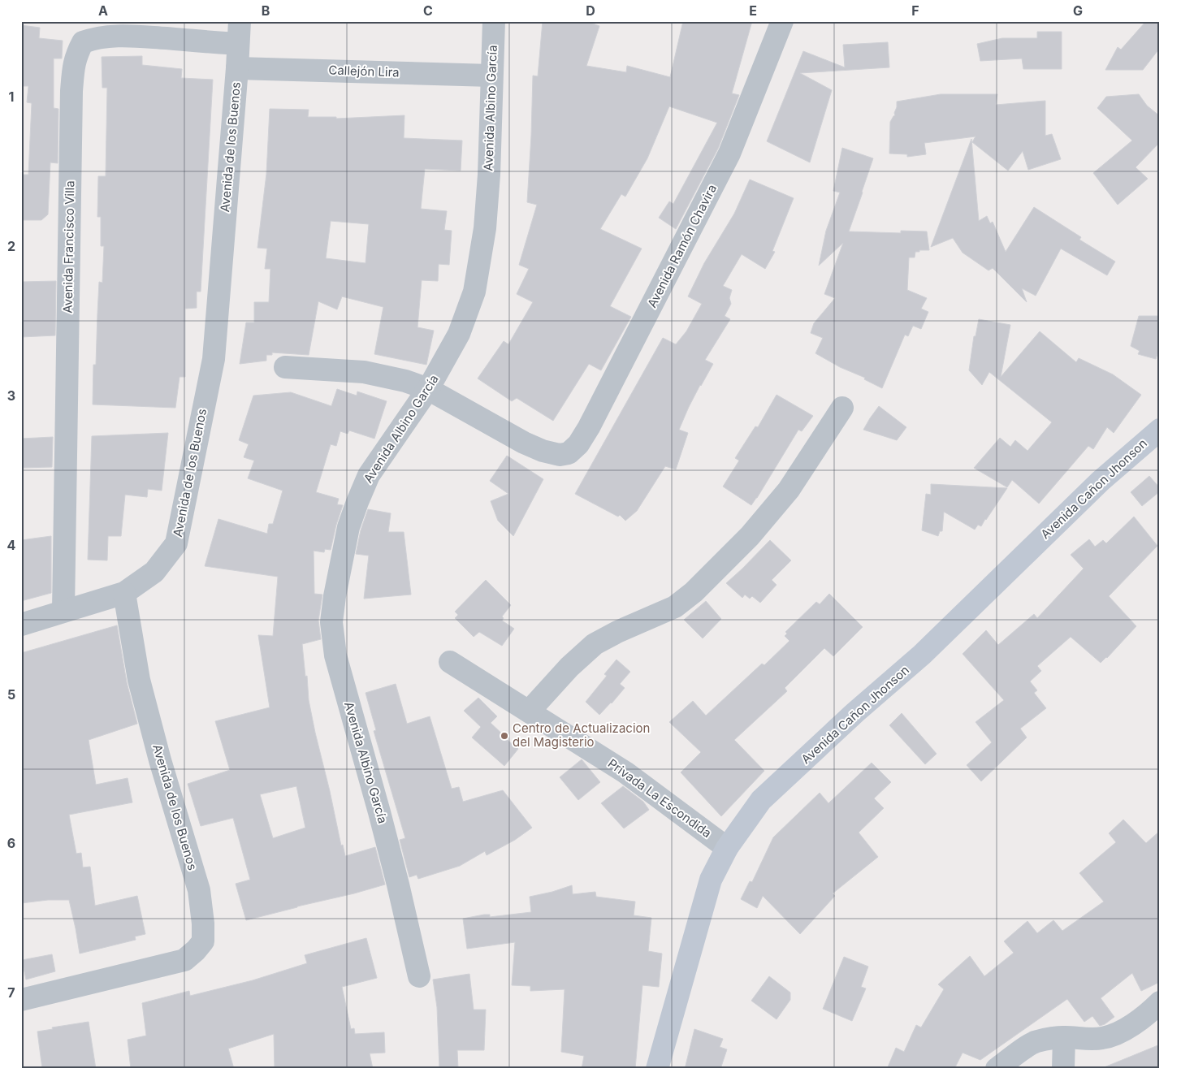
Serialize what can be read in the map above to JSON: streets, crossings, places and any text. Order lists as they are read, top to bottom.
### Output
{
  "streets": {
    "main road": ["Avenida Cañon Jhonson"],
    "street": [
      "Callejón Lira",
      "Avenida Albino García",
      "Avenida de los Buenos",
      "Avenida Ramón Chavira",
      "Avenida Francisco Villa",
      "Privada La Escondida"
    ]
  },
  "crossings": [
    ["Callejón Lira", "Avenida Albino García"],
    ["Callejón Lira", "Avenida de los Buenos"],
    ["Avenida Albino García", "Avenida Ramón Chavira"],
    ["Avenida de los Buenos", "Avenida Francisco Villa"],
    ["Avenida Cañon Jhonson", "Privada La Escondida"]
  ],
  "places": ["Centro de Actualizacion del Magisterio"],
  "grid": {
    "columns": [
      "A",
      "B",
      "C",
      "D",
      "E",
      "F",
      "G"
    ],
    "rows": [
      "1",
      "2",
      "3",
      "4",
      "5",
      "6",
      "7"
    ]
  }
}
